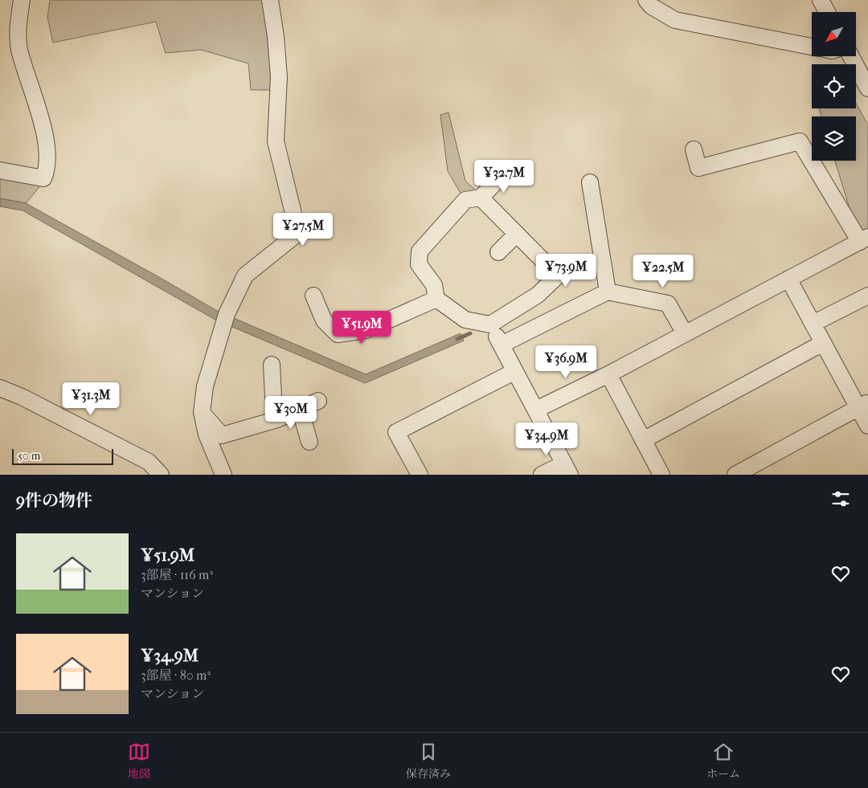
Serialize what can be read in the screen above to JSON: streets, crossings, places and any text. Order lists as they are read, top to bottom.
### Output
{
  "scale_bar": "50 m",
  "north": "bottom left",
  "page": {
    "price": [
      "¥32.7M",
      "¥27.5M",
      "¥73.9M",
      "¥22.5M",
      "¥51.9M",
      "¥36.9M",
      "¥31.3M",
      "¥30M",
      "¥34.9M"
    ],
    "scale": "50 m",
    "heading": "9件の物件",
    "list": [
      {
        "name": "¥51.9M",
        "note": "3部屋 · 116 m² · マンション"
      },
      {
        "name": "¥34.9M",
        "note": "3部屋 · 80 m² · マンション"
      }
    ],
    "tabs": ["地図", "保存済み", "ホーム"]
  }
}
